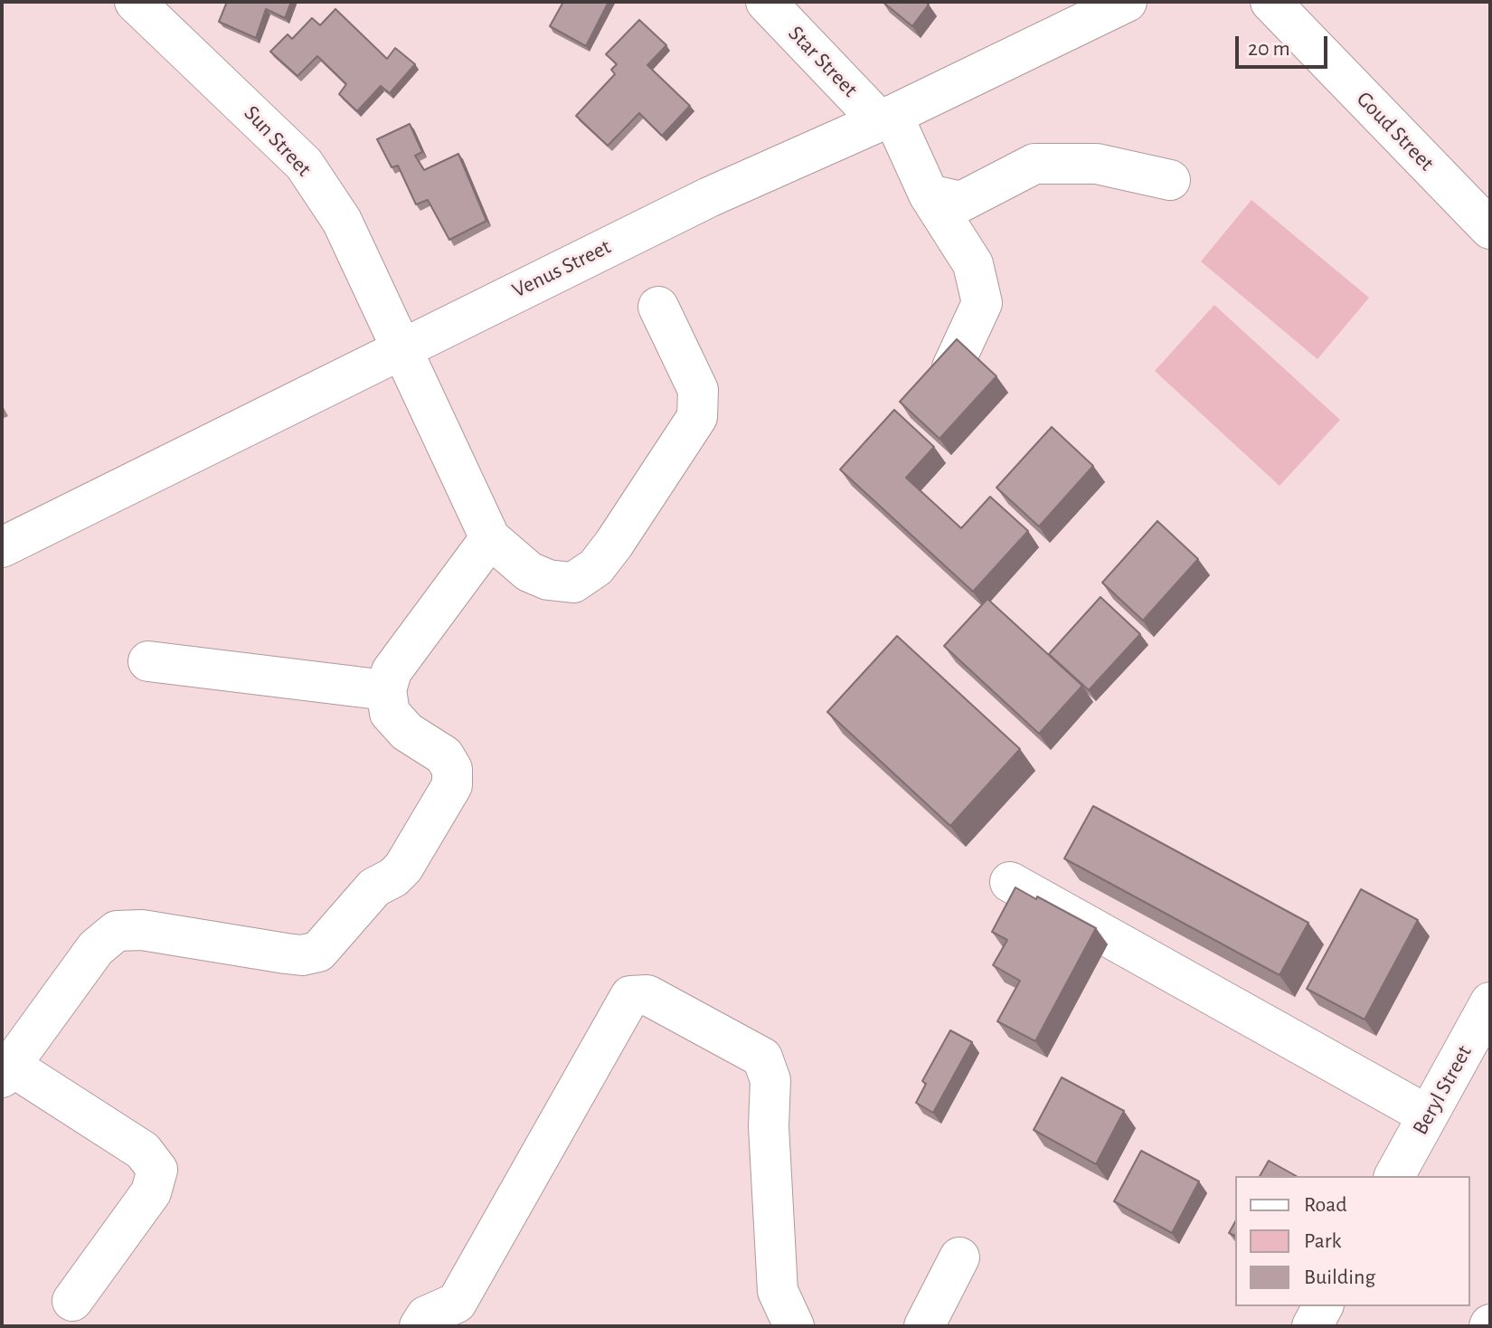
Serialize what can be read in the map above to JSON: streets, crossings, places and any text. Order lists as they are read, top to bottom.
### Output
{
  "streets": {
    "street": [
      "Star Street",
      "Goud Street",
      "Sun Street",
      "Venus Street",
      "Beryl Street"
    ]
  },
  "crossings": [
    ["Star Street", "Venus Street"],
    ["Sun Street", "Venus Street"]
  ],
  "legend": ["Road", "Park", "Building"],
  "scale_bar": "20 m"
}
